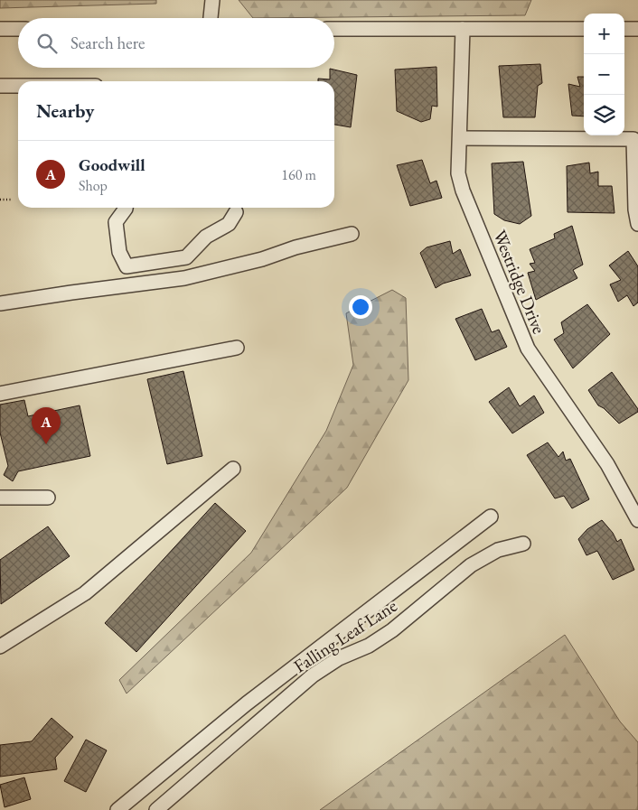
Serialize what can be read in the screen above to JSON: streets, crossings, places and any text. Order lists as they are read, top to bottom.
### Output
{
  "streets": {
    "street": ["Westridge Drive", "Falling Leaf Lane"]
  },
  "page": {
    "map_buttons": ["+", "−"],
    "search": "Search here",
    "heading": "Nearby",
    "list": [
      {
        "mark": "A",
        "name": "Goodwill",
        "note": "Shop",
        "value": "160 m"
      }
    ],
    "pins": "A"
  }
}
